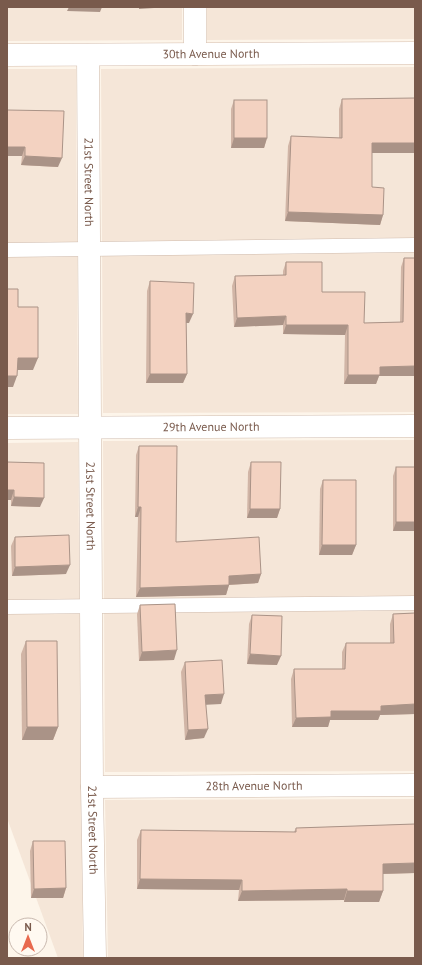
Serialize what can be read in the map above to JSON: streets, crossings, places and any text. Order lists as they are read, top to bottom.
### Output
{
  "streets": {
    "street": [
      "30th Avenue North",
      "21st Street North",
      "29th Avenue North",
      "28th Avenue North"
    ]
  },
  "crossings": [
    ["30th Avenue North", "21st Street North"],
    ["21st Street North", "29th Avenue North"],
    ["21st Street North", "28th Avenue North"]
  ],
  "north": "top"
}
